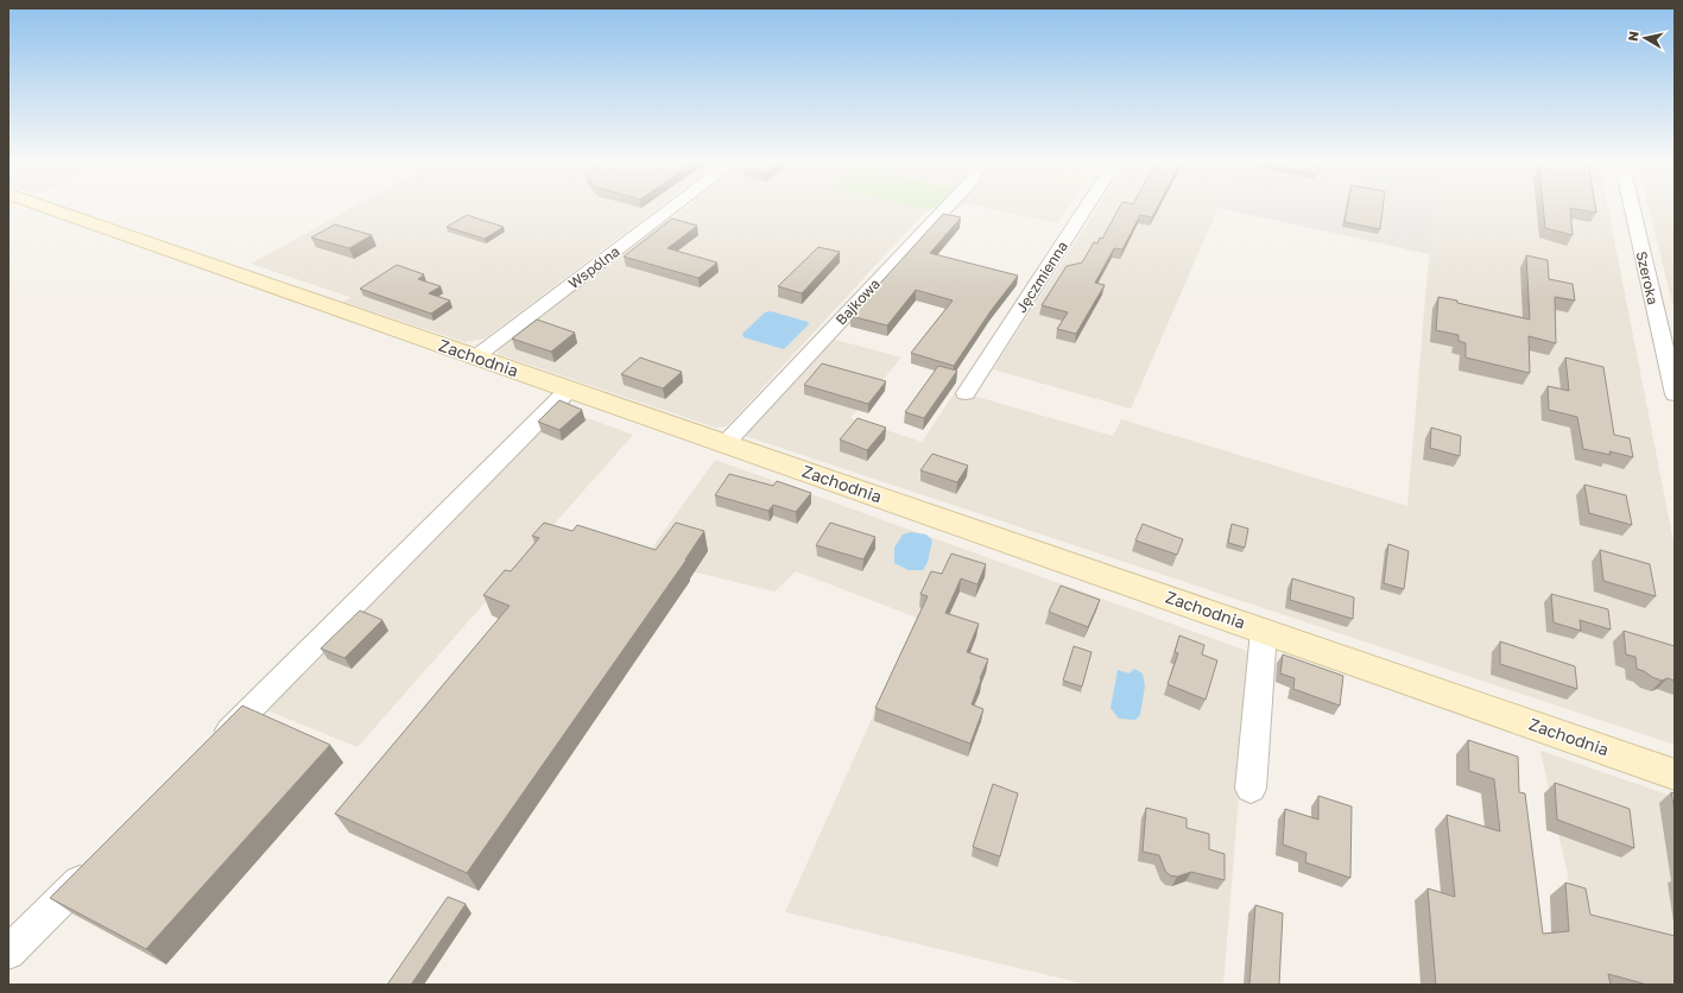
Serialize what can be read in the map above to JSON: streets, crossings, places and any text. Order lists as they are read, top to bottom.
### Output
{
  "streets": {
    "street": [
      "Wspólna",
      "Jęczmienna",
      "Szeroka",
      "Bajkowa",
      "Zachodnia"
    ]
  },
  "crossings": [
    ["Wspólna", "Zachodnia"],
    ["Bajkowa", "Zachodnia"]
  ],
  "north": "left"
}
